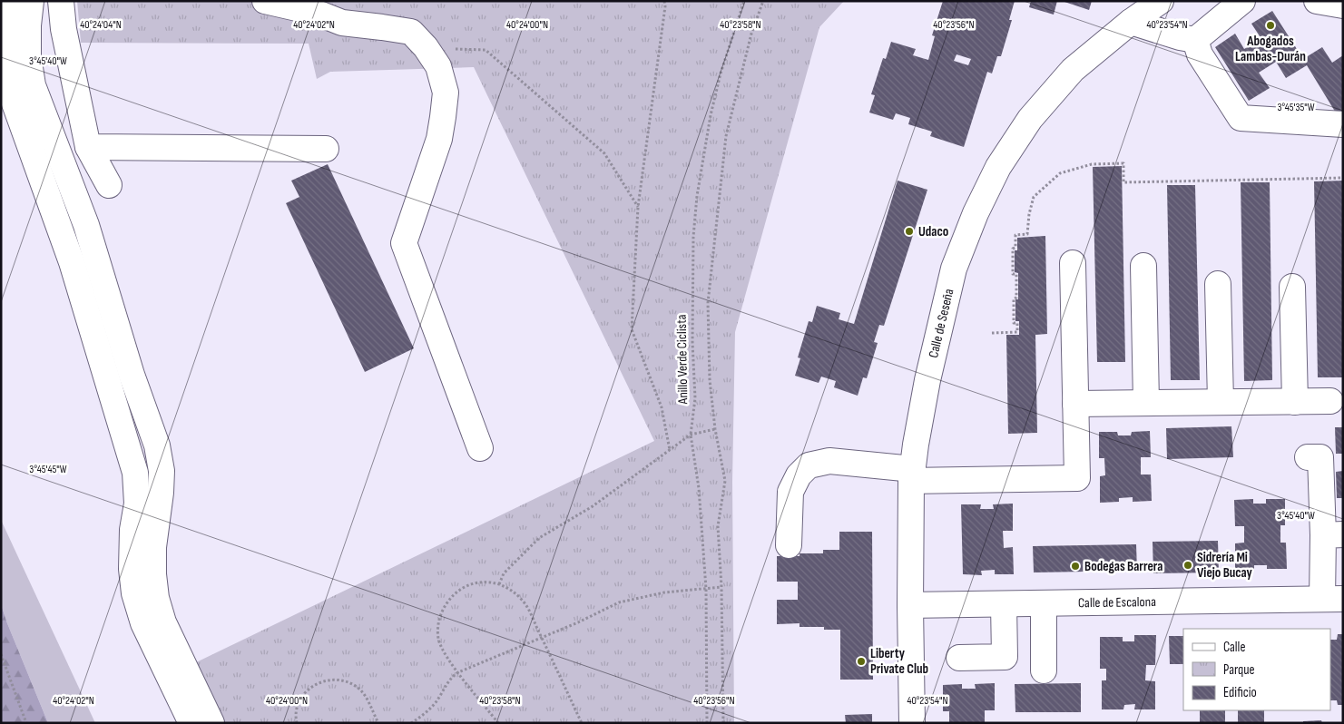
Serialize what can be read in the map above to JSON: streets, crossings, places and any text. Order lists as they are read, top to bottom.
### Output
{
  "streets": {
    "main road": ["Calle de Seseña", "Calle de Escalona"],
    "path": ["Anillo Verde Ciclista"]
  },
  "crossings": [
    ["Calle de Seseña", "Calle de Escalona"]
  ],
  "places": [
    "Abogados Lambas-Durán",
    "Udaco",
    "Sidrería Mi Viejo Bucay",
    "Bodegas Barrera",
    "Liberty Private Club"
  ],
  "legend": ["Calle", "Parque", "Edificio"],
  "coordinates": [
    "40°23'56\"N",
    "40°23'54\"N",
    "40°24'04\"N",
    "40°24'02\"N",
    "40°24'00\"N",
    "40°23'58\"N",
    "3°45'40\"W",
    "3°45'35\"W",
    "3°45'45\"W"
  ]
}
